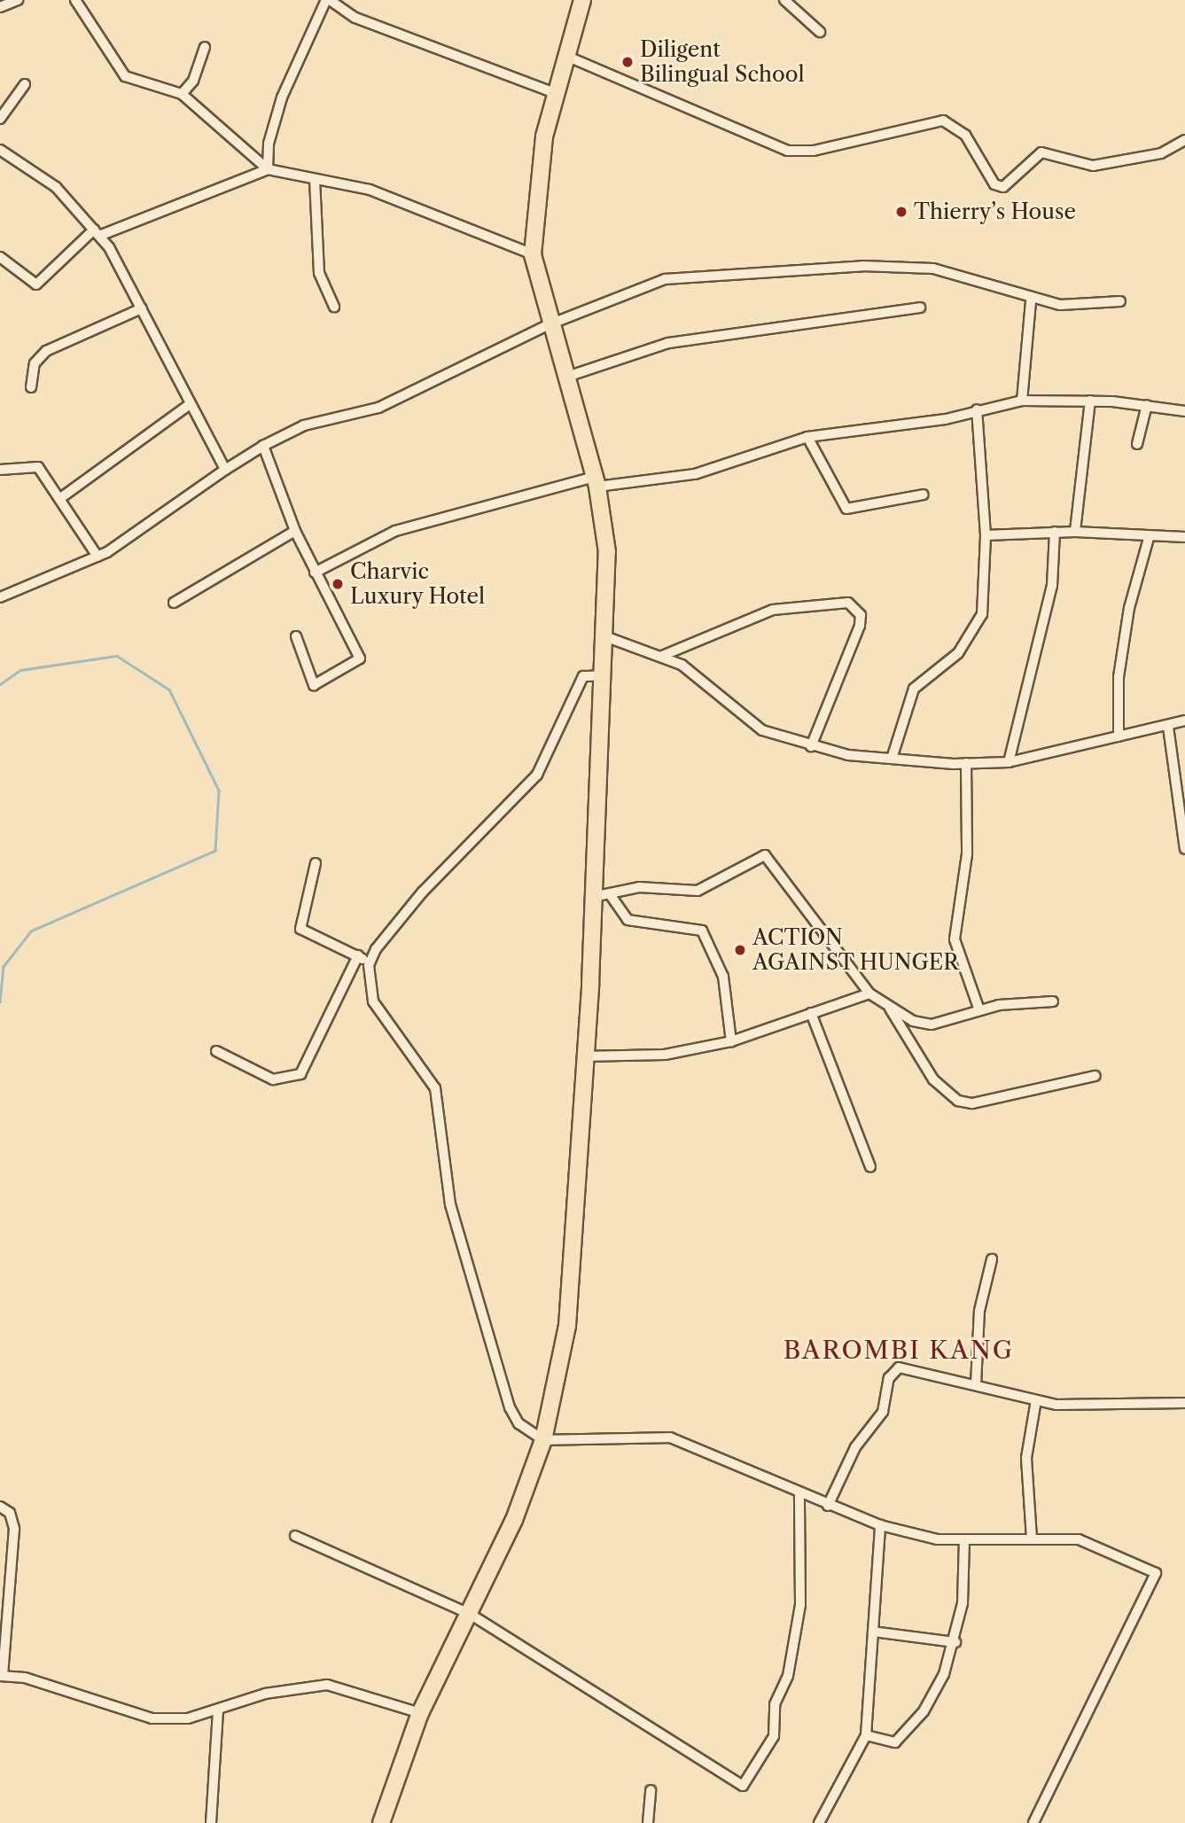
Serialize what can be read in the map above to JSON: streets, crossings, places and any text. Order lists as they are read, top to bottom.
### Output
{
  "districts": ["BAROMBI KANG"],
  "places": [
    "Diligent Bilingual School",
    "Thierry’s House",
    "Charvic Luxury Hotel",
    "ACTION AGAINST HUNGER"
  ]
}
